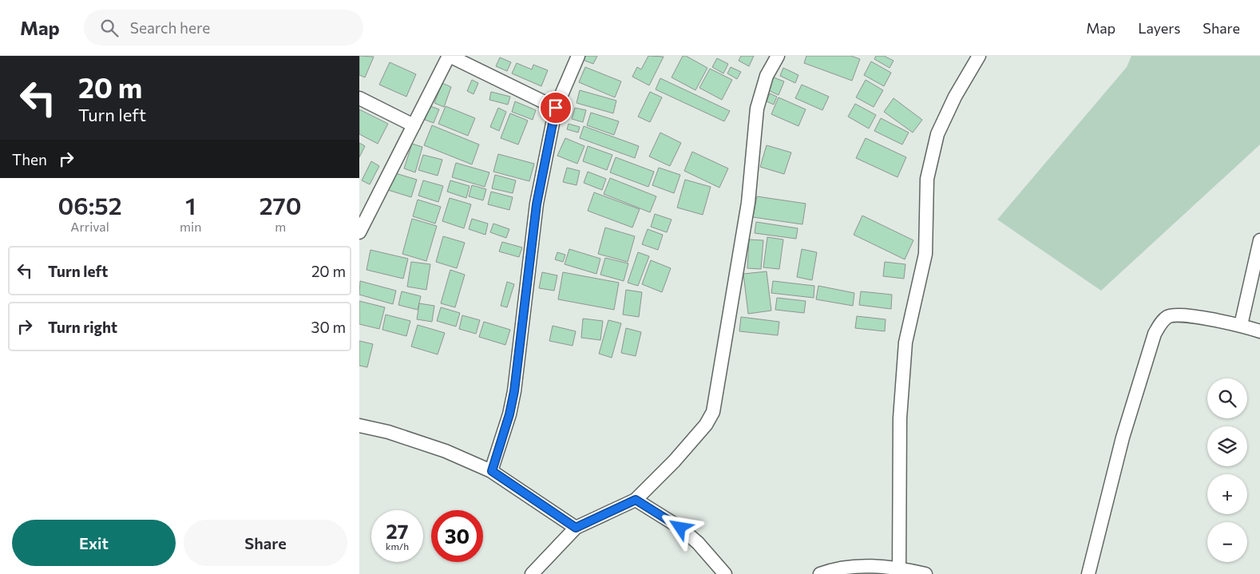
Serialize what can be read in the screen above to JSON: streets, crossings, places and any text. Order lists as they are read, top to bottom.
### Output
{
  "page": {
    "header": "Map",
    "search": "Search here",
    "nav": ["Map", "Layers", "Share"],
    "turn": ["20 m", "Turn left"],
    "then": "Then",
    "eta": [
      "06:52",
      "Arrival",
      "1",
      "min",
      "270",
      "m"
    ],
    "list": [
      {
        "name": "Turn left",
        "value": "20 m"
      },
      {
        "name": "Turn right",
        "value": "30 m"
      }
    ],
    "map_buttons": ["+", "−"],
    "speed": "27 km/h",
    "limit": "30",
    "buttons": ["Exit", "Share"]
  }
}
